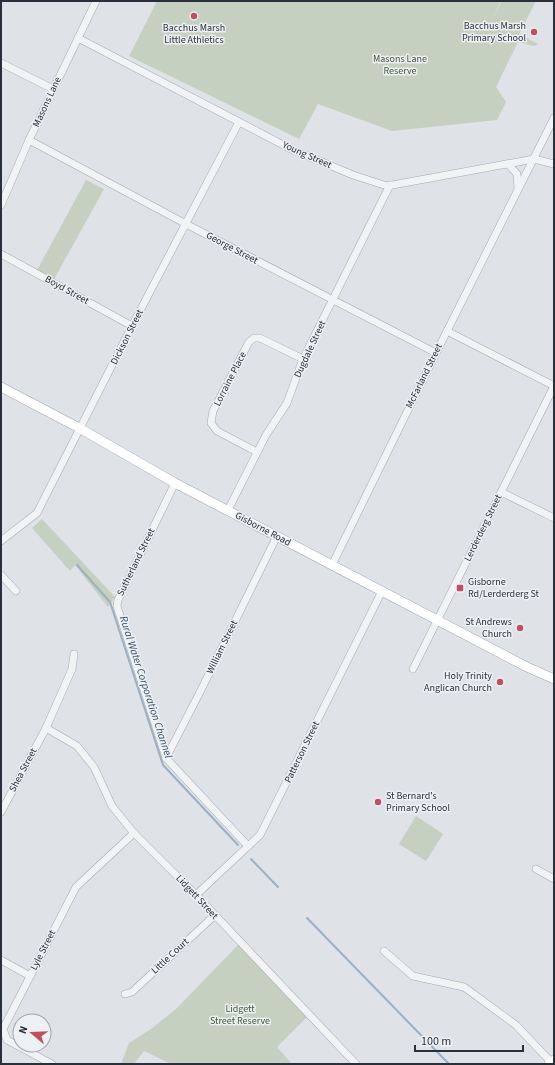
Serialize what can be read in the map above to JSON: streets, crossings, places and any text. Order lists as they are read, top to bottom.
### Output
{
  "streets": {
    "main road": ["Gisborne Road"],
    "street": [
      "Masons Lane",
      "Young Street",
      "George Street",
      "Boyd Street",
      "Dickson Street",
      "Dugdale Street",
      "McFarland Street",
      "Lorraine Place",
      "Lerderderg Street",
      "Sutherland Street",
      "William Street",
      "Patterson Street",
      "Shea Street",
      "Lidgett Street",
      "Lyle Street",
      "Little Court"
    ]
  },
  "crossings": [
    ["Masons Lane", "Young Street"],
    ["Masons Lane", "George Street"],
    ["Young Street", "Dickson Street"],
    ["Young Street", "Dugdale Street"],
    ["Young Street", "McFarland Street"],
    ["George Street", "Dickson Street"],
    ["George Street", "Dugdale Street"],
    ["George Street", "McFarland Street"],
    ["Boyd Street", "Dickson Street"],
    ["Dickson Street", "Gisborne Road"],
    ["Dugdale Street", "Lorraine Place"],
    ["Dugdale Street", "Gisborne Road"],
    ["McFarland Street", "Gisborne Road"],
    ["Lerderderg Street", "Gisborne Road"],
    ["Gisborne Road", "Sutherland Street"],
    ["Gisborne Road", "William Street"],
    ["Gisborne Road", "Patterson Street"],
    ["Sutherland Street", "William Street"],
    ["Sutherland Street", "Patterson Street"],
    ["Patterson Street", "Lidgett Street"],
    ["Shea Street", "Lidgett Street"],
    ["Lidgett Street", "Lyle Street"],
    ["Lidgett Street", "Little Court"]
  ],
  "water": ["Rural Water Corporation Channel"],
  "parks": ["Masons Lane Reserve", "Lidgett Street Reserve"],
  "places": {
    "other": [
      "Bacchus Marsh Little Athletics",
      "Bacchus Marsh Primary School",
      "St Andrews Church",
      "Holy Trinity Anglican Church",
      "St Bernard's Primary School"
    ],
    "transit": ["Gisborne Rd/Lerderderg St"]
  },
  "scale_bar": "100 m",
  "north": "left"
}
